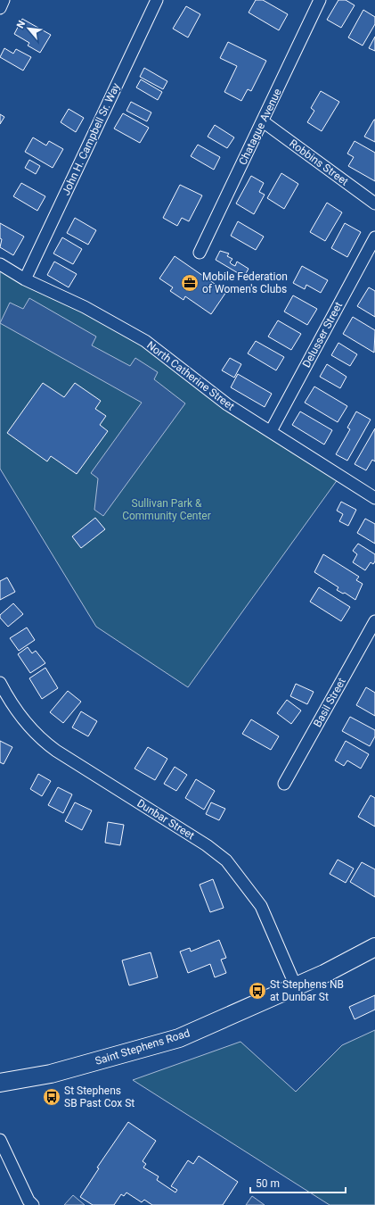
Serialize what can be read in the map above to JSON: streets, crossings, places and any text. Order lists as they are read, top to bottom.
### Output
{
  "streets": {
    "main road": ["Saint Stephens Road"],
    "street": [
      "Chatague Avenue",
      "John H. Campbell Sr. Way",
      "Robbins Street",
      "Delusser Street",
      "North Catherine Street",
      "Basil Street",
      "Dunbar Street"
    ]
  },
  "crossings": [
    ["Chatague Avenue", "Robbins Street"],
    ["John H. Campbell Sr. Way", "North Catherine Street"],
    ["Delusser Street", "North Catherine Street"],
    ["Dunbar Street", "Saint Stephens Road"]
  ],
  "parks": ["Sullivan Park & Community Center"],
  "places": {
    "office": ["Mobile Federation of Women's Clubs"],
    "bus stop": ["St Stephens NB at Dunbar St", "St Stephens SB Past Cox St"]
  },
  "scale_bar": "50 m",
  "north": "top left"
}
